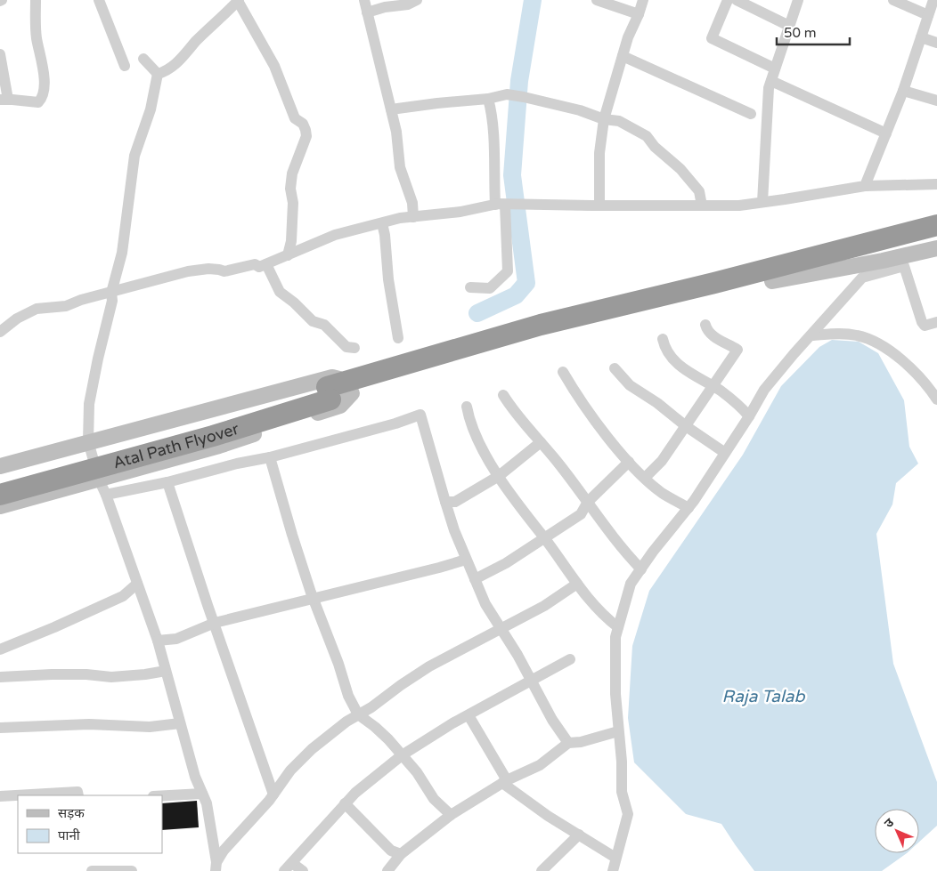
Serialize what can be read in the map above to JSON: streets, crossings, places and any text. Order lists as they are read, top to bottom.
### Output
{
  "streets": {
    "highway": ["Atal Path Flyover"]
  },
  "water": ["Raja Talab"],
  "legend": ["सड़क", "पानी"],
  "scale_bar": "50 m",
  "north": "top left"
}
